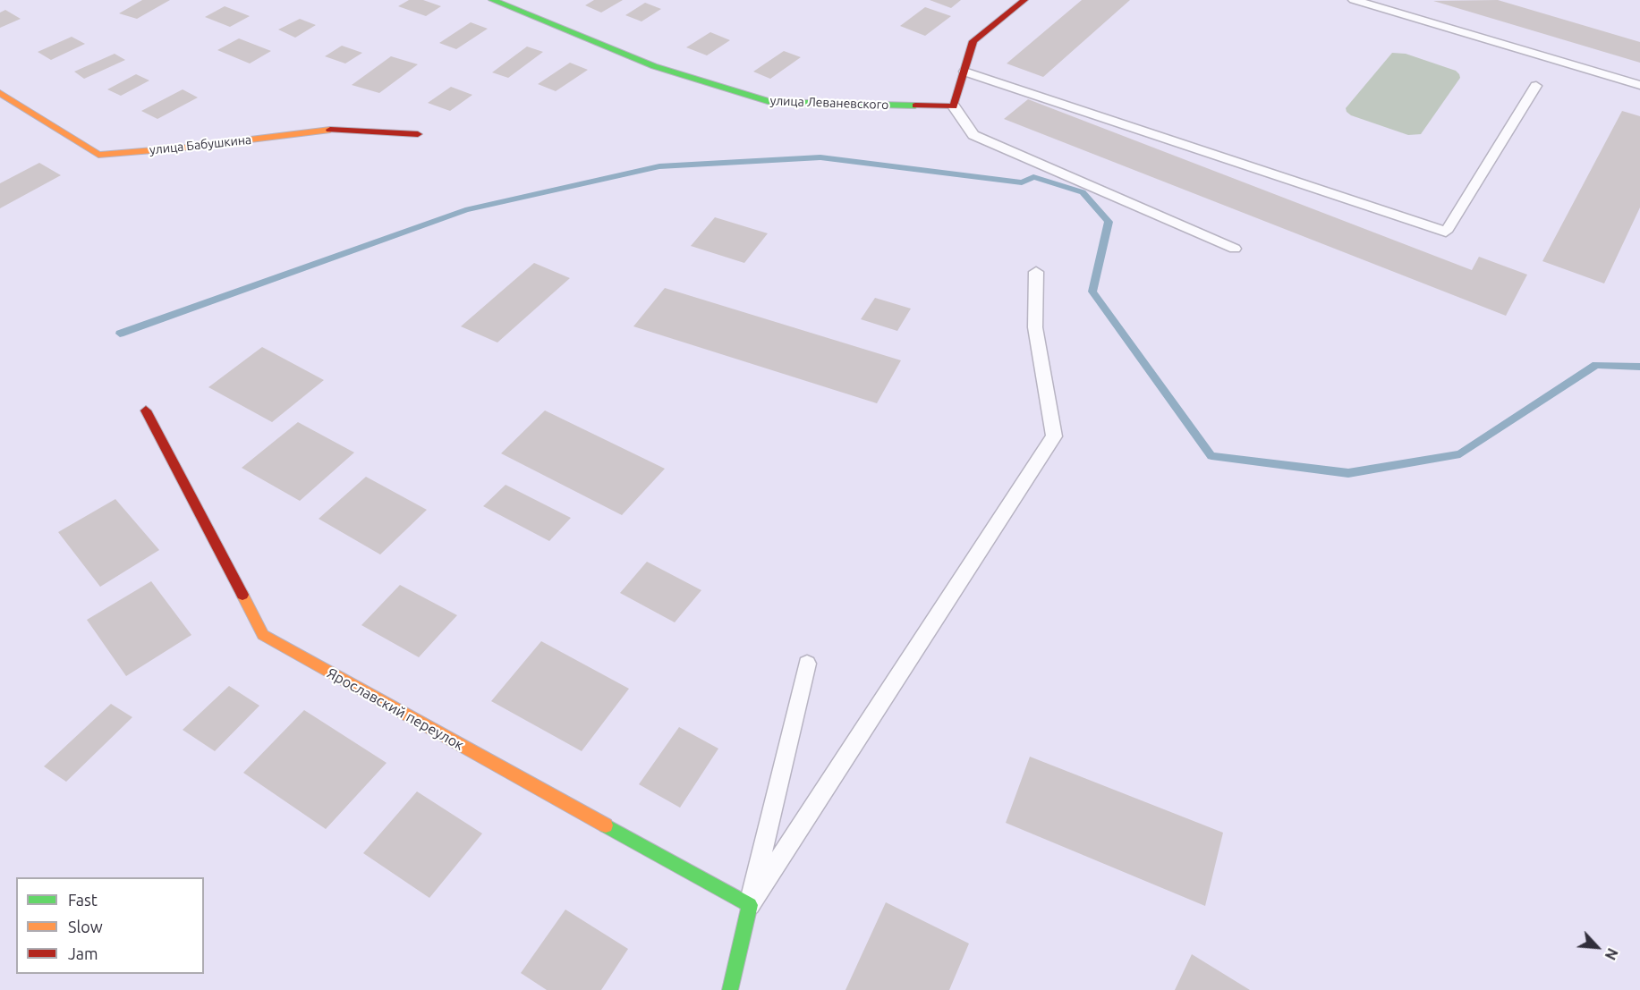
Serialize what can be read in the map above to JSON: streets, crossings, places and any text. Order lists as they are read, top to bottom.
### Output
{
  "streets": {
    "street": ["улица Леваневского", "улица Бабушкина", "Ярославский переулок"]
  },
  "legend": ["Fast", "Slow", "Jam"],
  "north": "bottom right"
}
